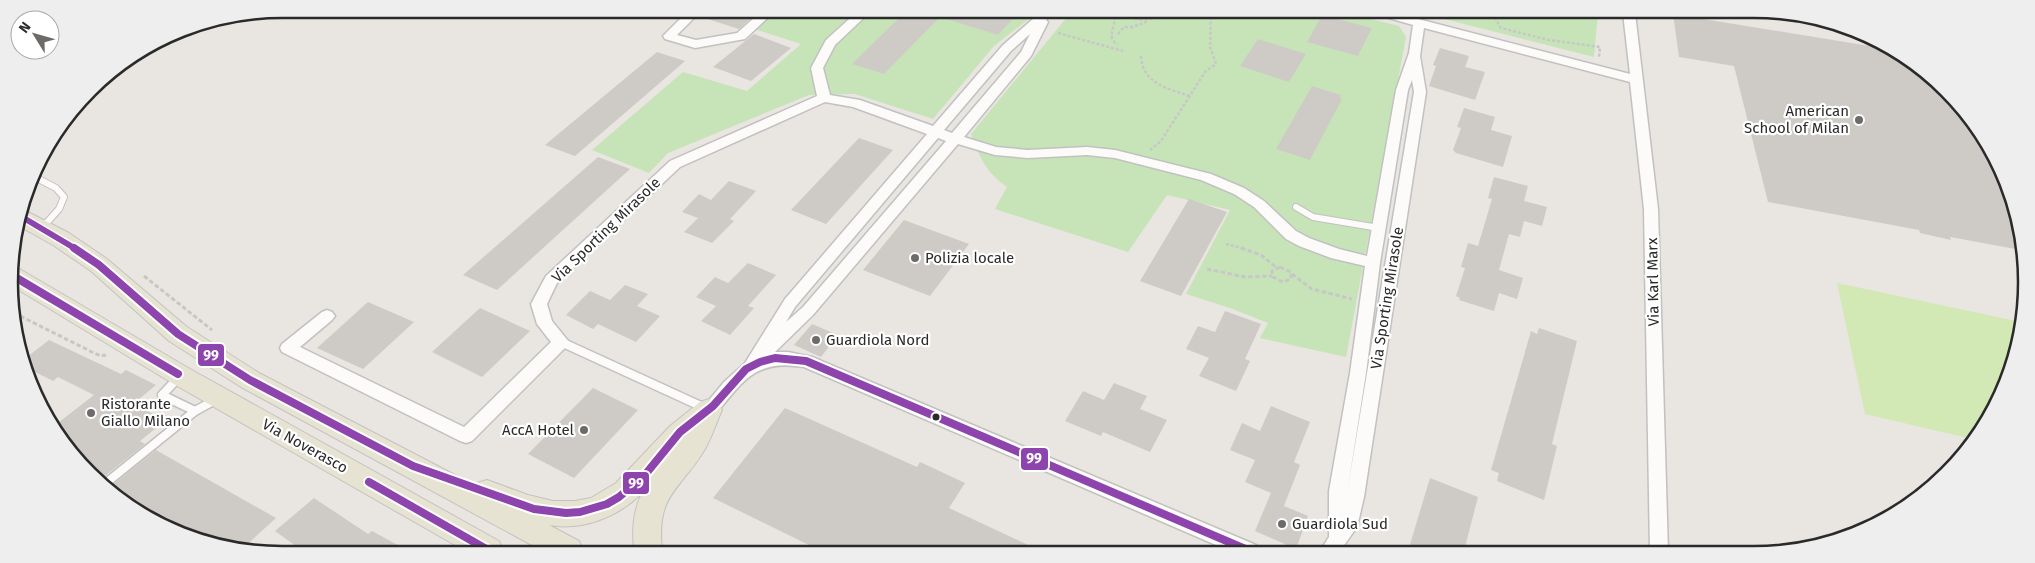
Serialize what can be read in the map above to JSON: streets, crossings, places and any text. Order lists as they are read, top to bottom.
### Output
{
  "streets": {
    "main road": ["Via Noverasco"],
    "street": ["Via Sporting Mirasole", "Via Karl Marx"]
  },
  "places": [
    "American School of Milan",
    "Polizia locale",
    "Guardiola Nord",
    "Ristorante Giallo Milano",
    "AccA Hotel",
    "Guardiola Sud"
  ],
  "lines": ["transit line 99"],
  "north": "top left"
}
